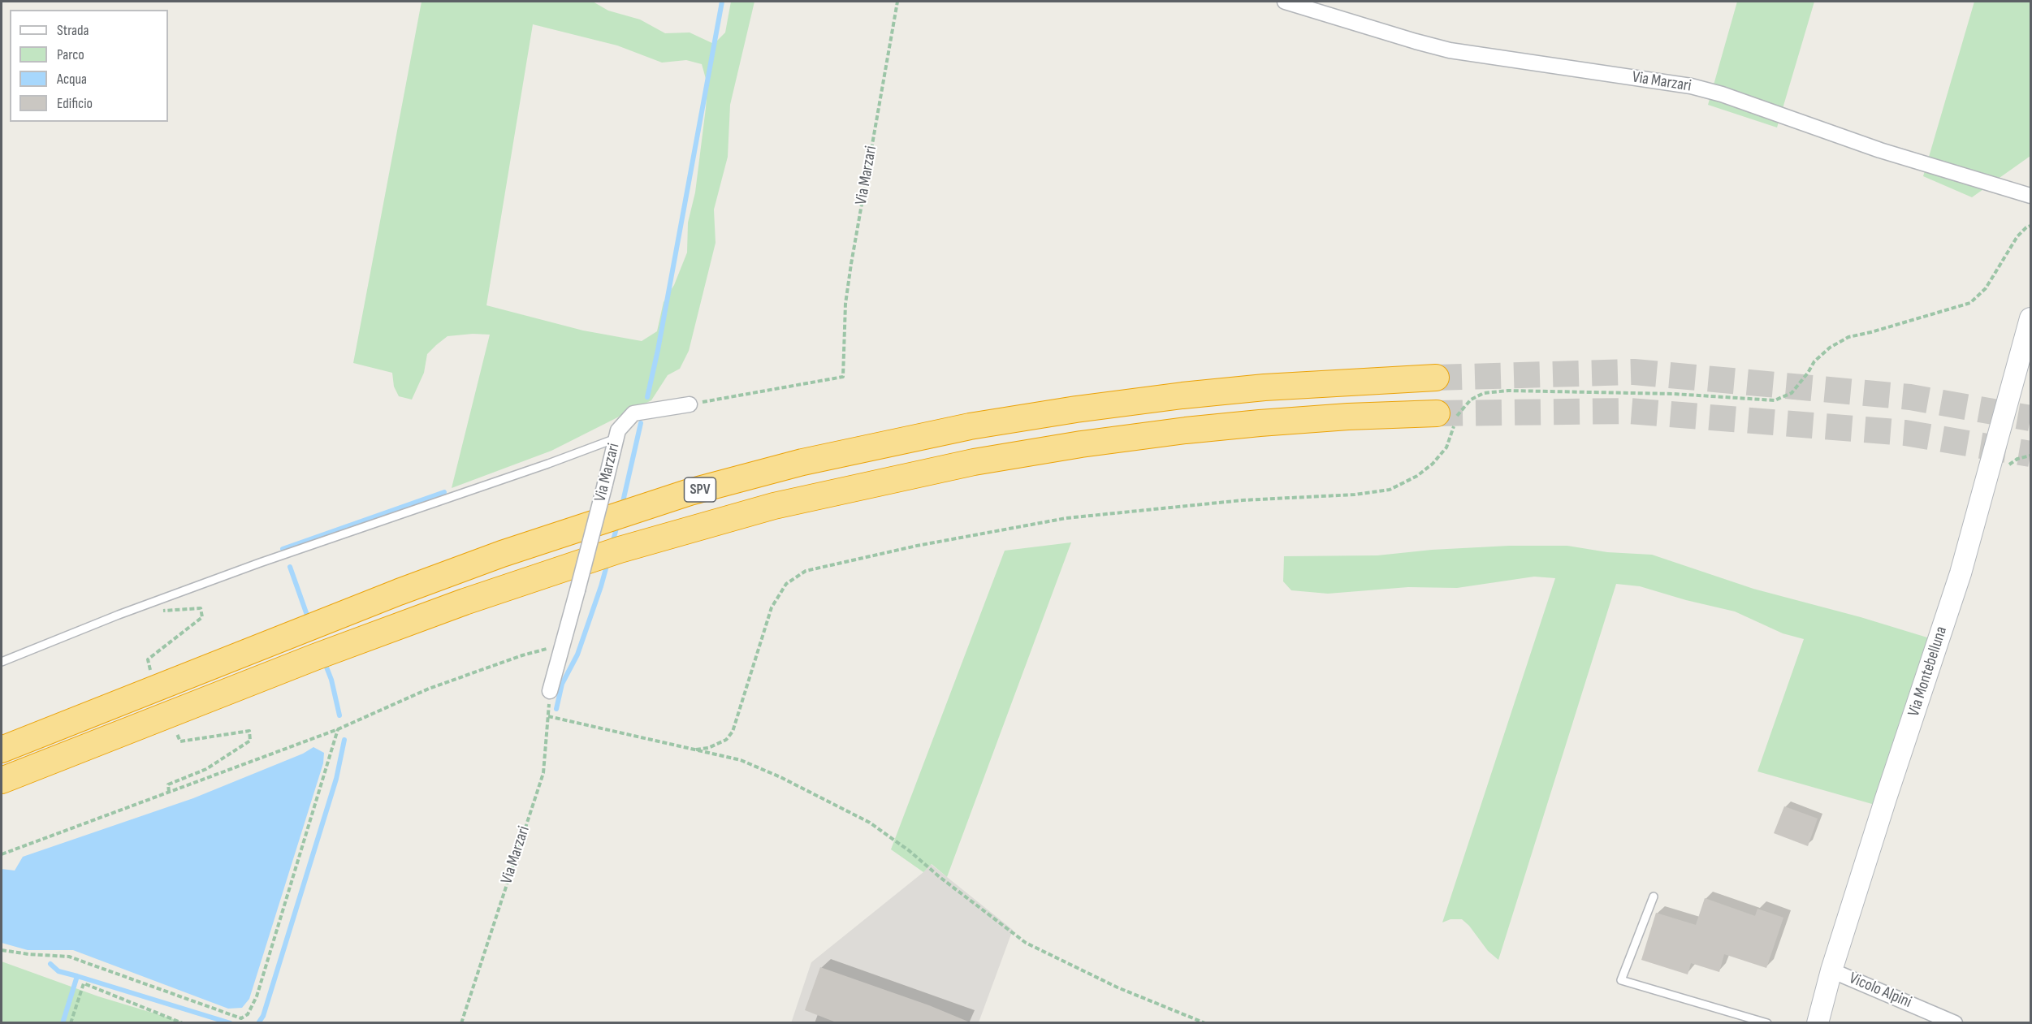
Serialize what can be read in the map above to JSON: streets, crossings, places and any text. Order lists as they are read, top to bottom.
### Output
{
  "streets": {
    "highway": ["SPV"],
    "main road": ["Via Montebelluna"],
    "street": ["Via Marzari", "Vicolo Alpini"]
  },
  "crossings": [
    ["Via Montebelluna", "Vicolo Alpini"]
  ],
  "legend": [
    "Strada",
    "Parco",
    "Acqua",
    "Edificio"
  ]
}
